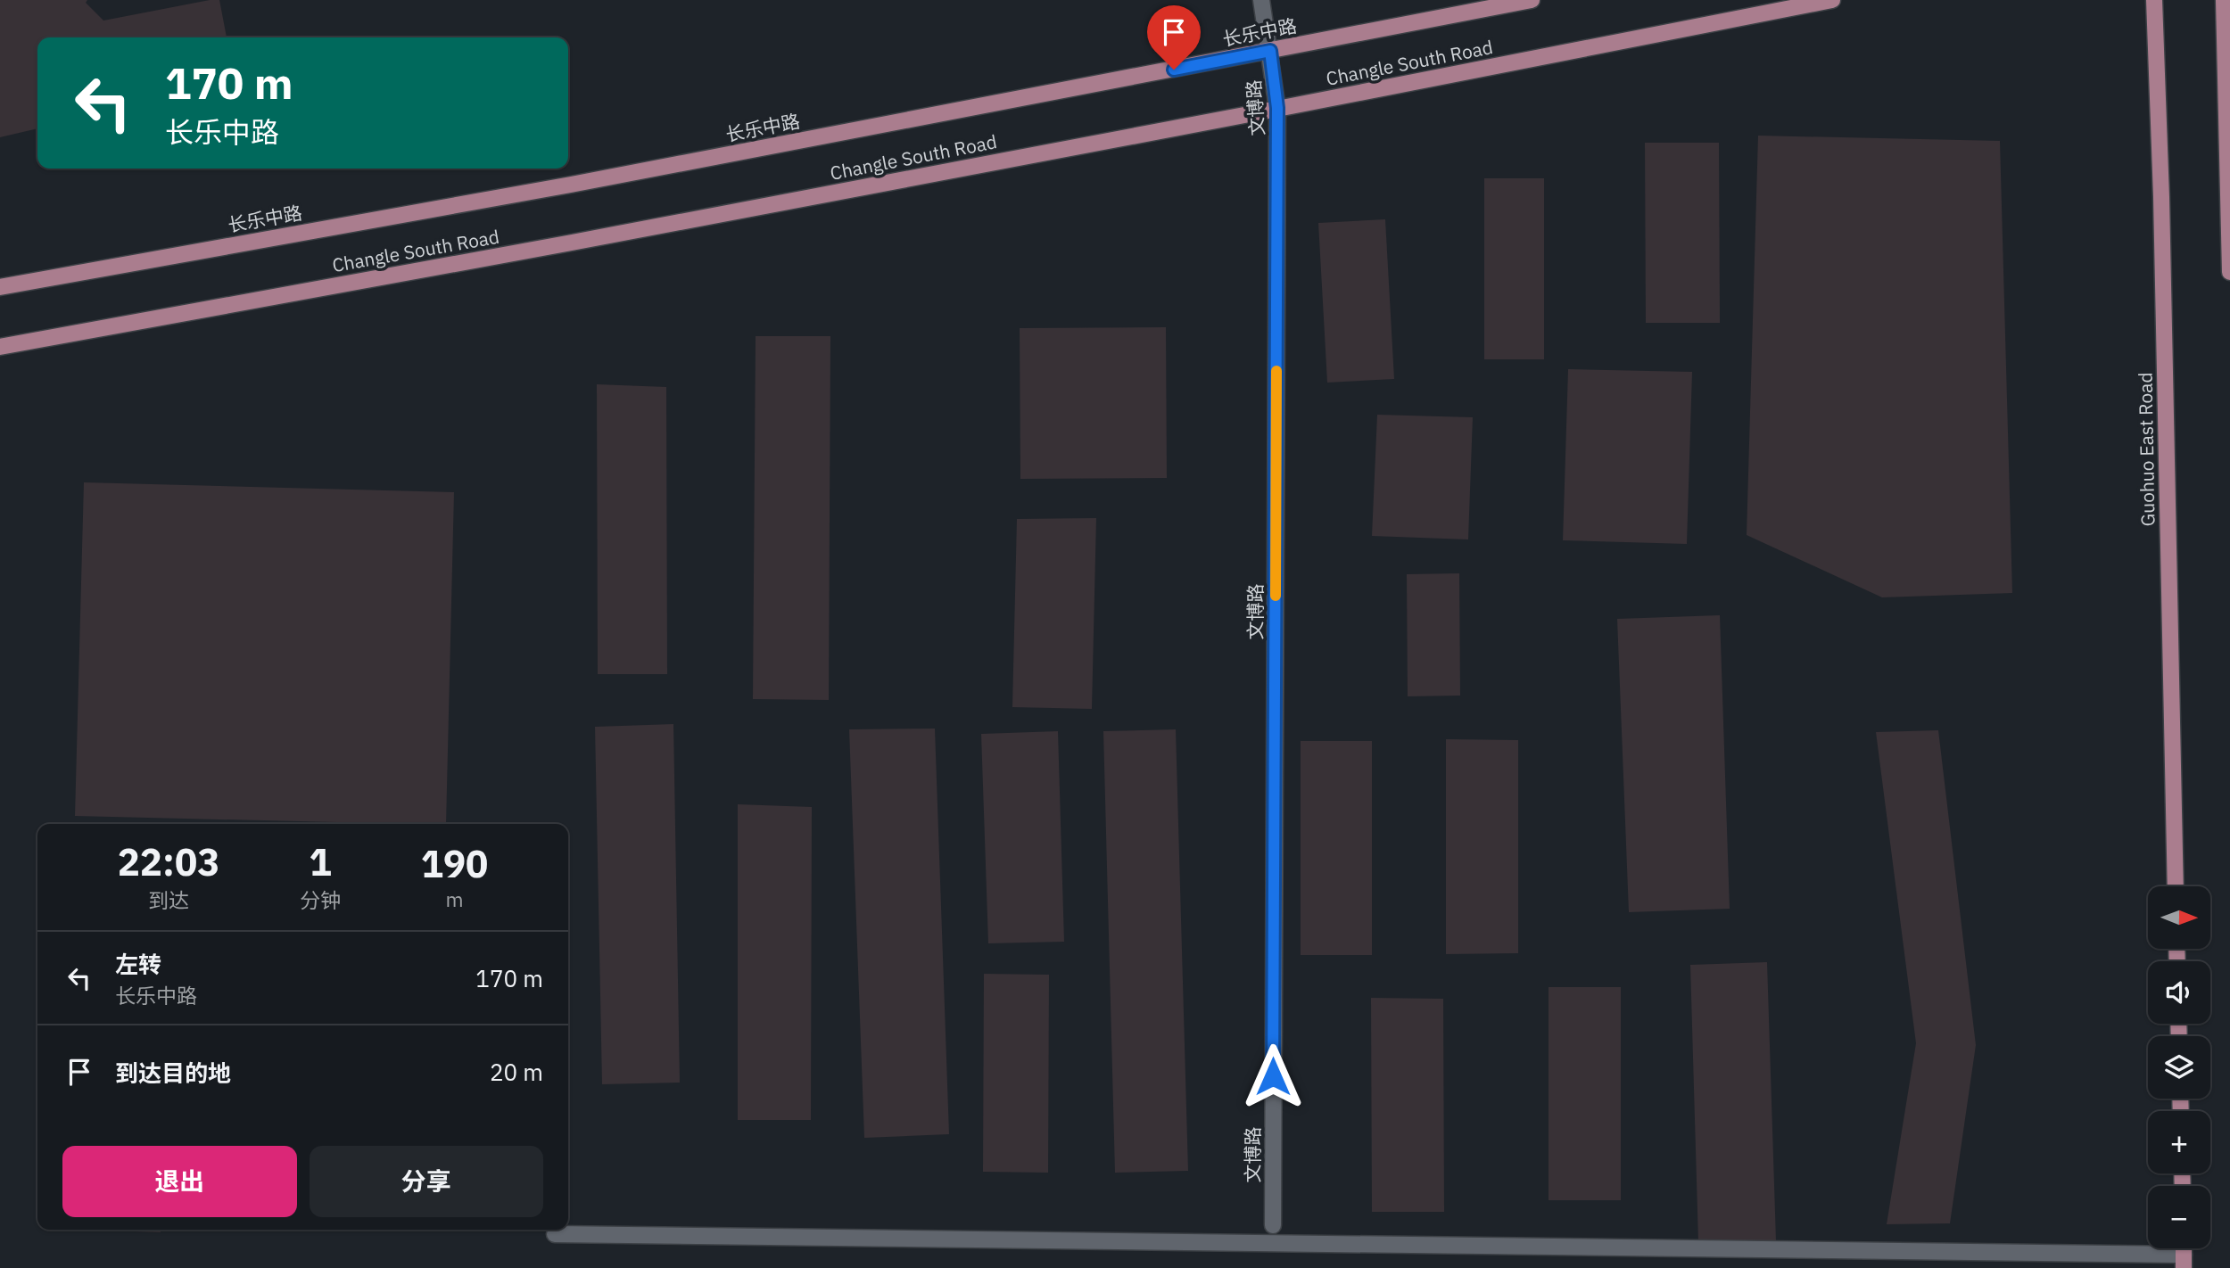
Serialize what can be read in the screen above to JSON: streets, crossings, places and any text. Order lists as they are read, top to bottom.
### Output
{
  "streets": {
    "main road": ["长乐中路", "Changle South Road", "Guohuo East Road"],
    "street": ["文博路"]
  },
  "crossings": [
    ["长乐中路", "文博路"],
    ["Changle South Road", "文博路"]
  ],
  "north": "right",
  "page": {
    "turn": ["170 m", "长乐中路"],
    "eta": [
      "22:03",
      "到达",
      "1",
      "分钟",
      "190",
      "m"
    ],
    "map_buttons": ["+", "−"],
    "list": [
      {
        "name": "左转",
        "note": "长乐中路",
        "value": "170 m"
      },
      {
        "name": "到达目的地",
        "value": "20 m"
      }
    ],
    "buttons": ["退出", "分享"]
  }
}
